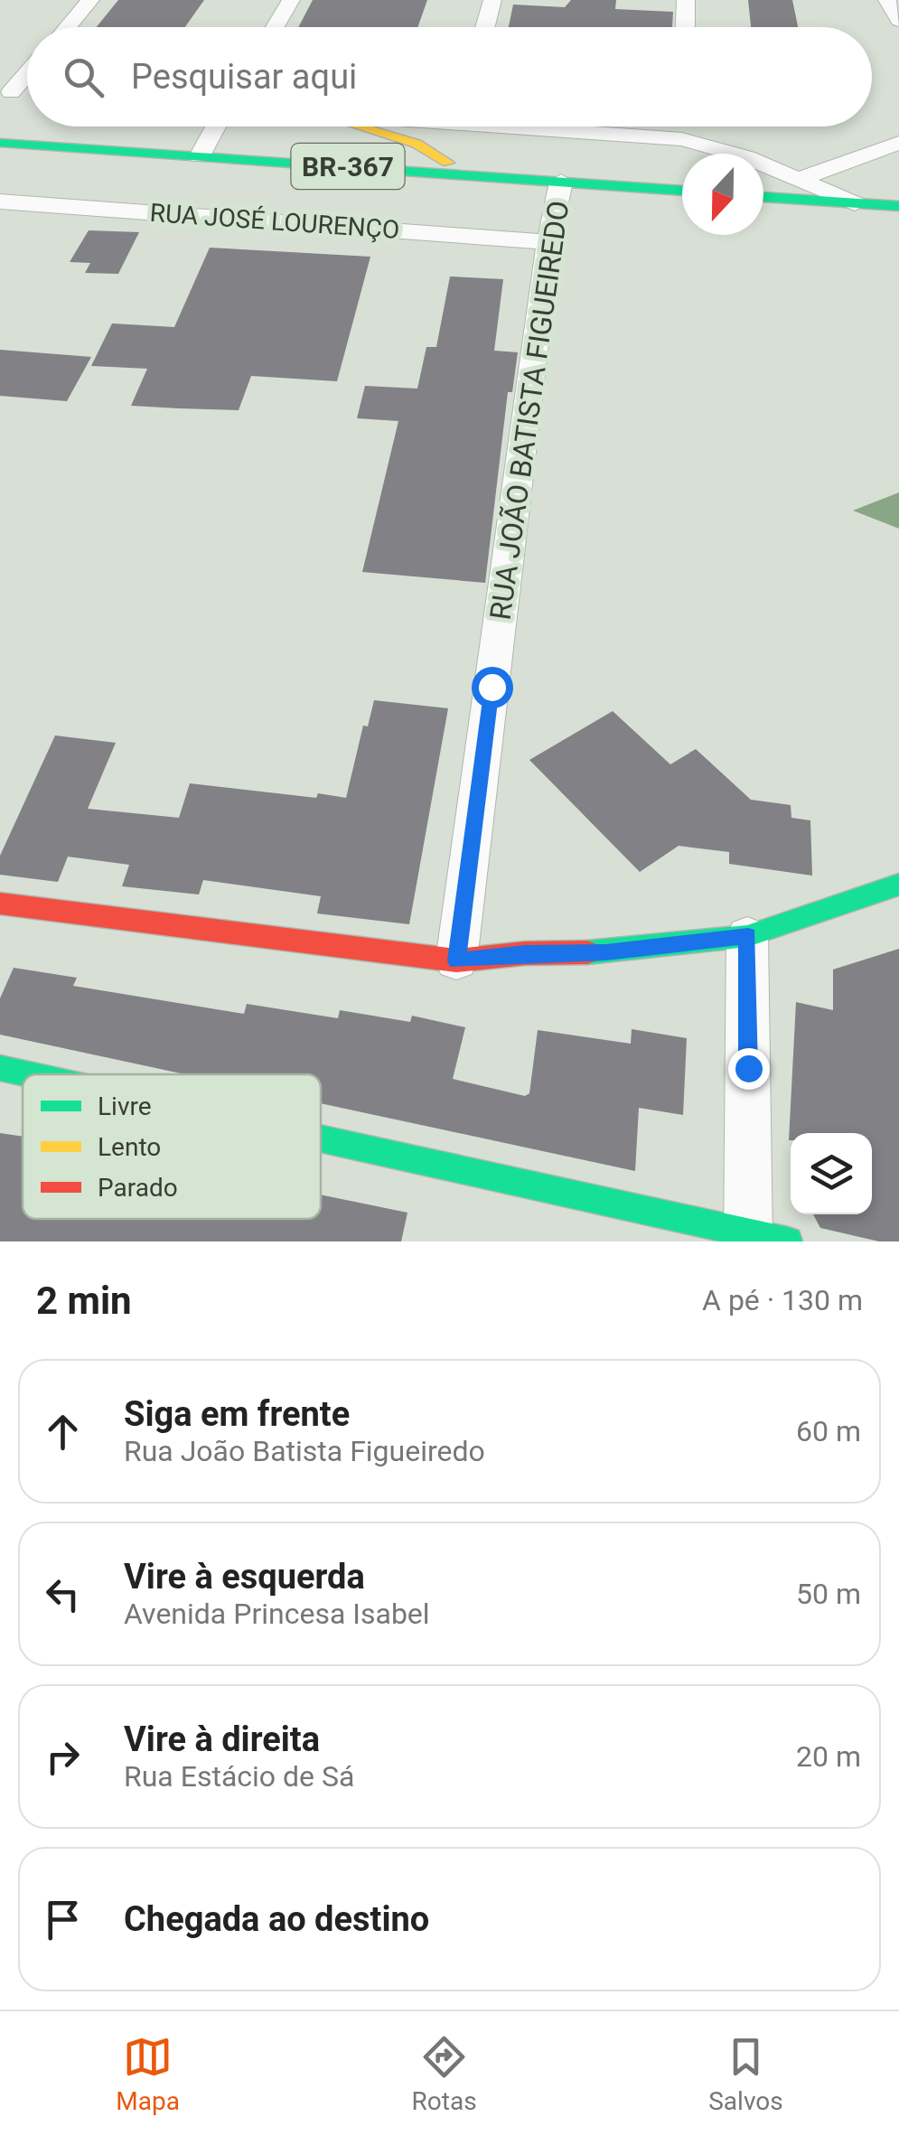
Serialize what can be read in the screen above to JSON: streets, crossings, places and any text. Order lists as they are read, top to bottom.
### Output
{
  "streets": {
    "main road": ["BR-367"],
    "street": ["RUA JOSÉ LOURENÇO", "RUA JOÃO BATISTA FIGUEIREDO"]
  },
  "crossings": [
    ["BR-367", "RUA JOÃO BATISTA FIGUEIREDO"],
    ["RUA JOSÉ LOURENÇO", "RUA JOÃO BATISTA FIGUEIREDO"]
  ],
  "legend": ["Livre", "Lento", "Parado"],
  "north": "bottom",
  "page": {
    "search": "Pesquisar aqui",
    "heading": ["2 min", "A pé · 130 m"],
    "list": [
      ["Siga em frente", "Rua João Batista Figueiredo", "60 m"],
      ["Vire à esquerda", "Avenida Princesa Isabel", "50 m"],
      ["Vire à direita", "Rua Estácio de Sá", "20 m"],
      "Chegada ao destino"
    ],
    "nav": ["Mapa", "Rotas", "Salvos"]
  }
}
